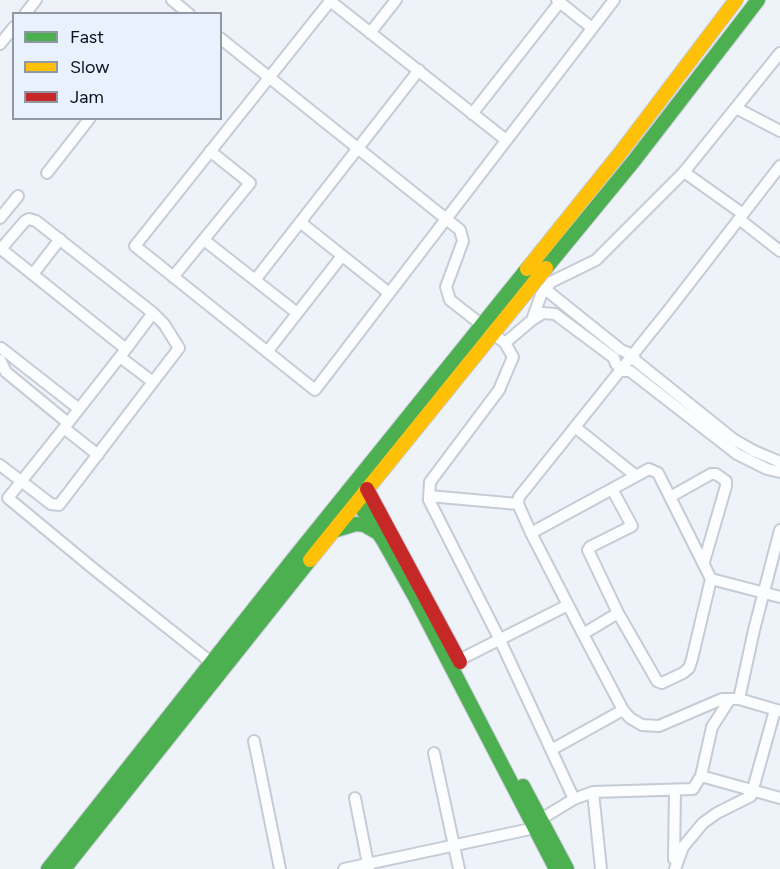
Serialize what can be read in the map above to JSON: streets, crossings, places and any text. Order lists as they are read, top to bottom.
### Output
{
  "legend": ["Fast", "Slow", "Jam"]
}
